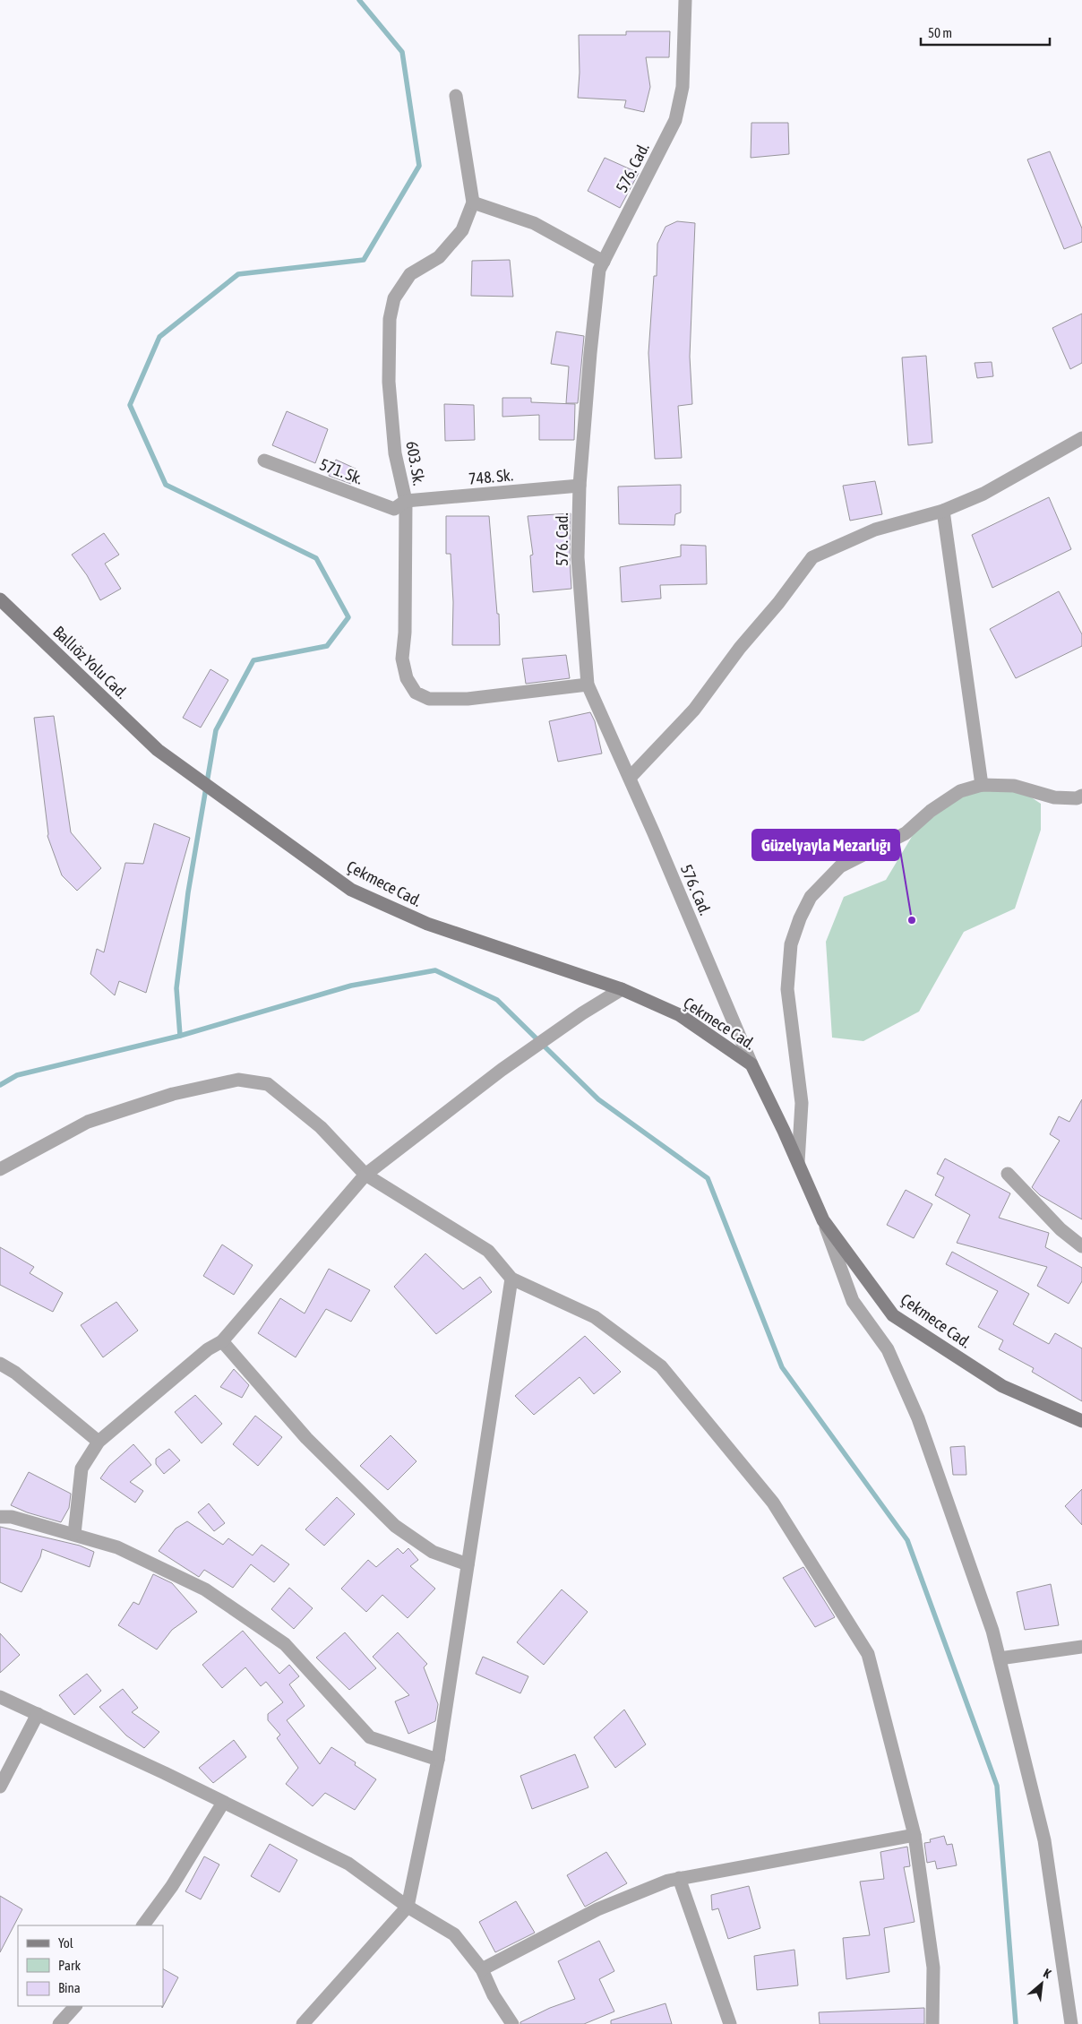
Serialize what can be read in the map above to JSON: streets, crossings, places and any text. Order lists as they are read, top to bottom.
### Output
{
  "streets": {
    "street": [
      "576. Cad.",
      "603. Sk.",
      "571. Sk.",
      "748. Sk.",
      "Ballıöz Yolu Cad.",
      "Çekmece Cad."
    ]
  },
  "crossings": [
    ["576. Cad.", "603. Sk."],
    ["576. Cad.", "748. Sk."],
    ["576. Cad.", "Çekmece Cad."],
    ["603. Sk.", "571. Sk."],
    ["603. Sk.", "748. Sk."],
    ["571. Sk.", "748. Sk."],
    ["Ballıöz Yolu Cad.", "Çekmece Cad."]
  ],
  "places": ["Güzelyayla Mezarlığı"],
  "legend": ["Yol", "Park", "Bina"],
  "scale_bar": "50 m",
  "north": "top right"
}
